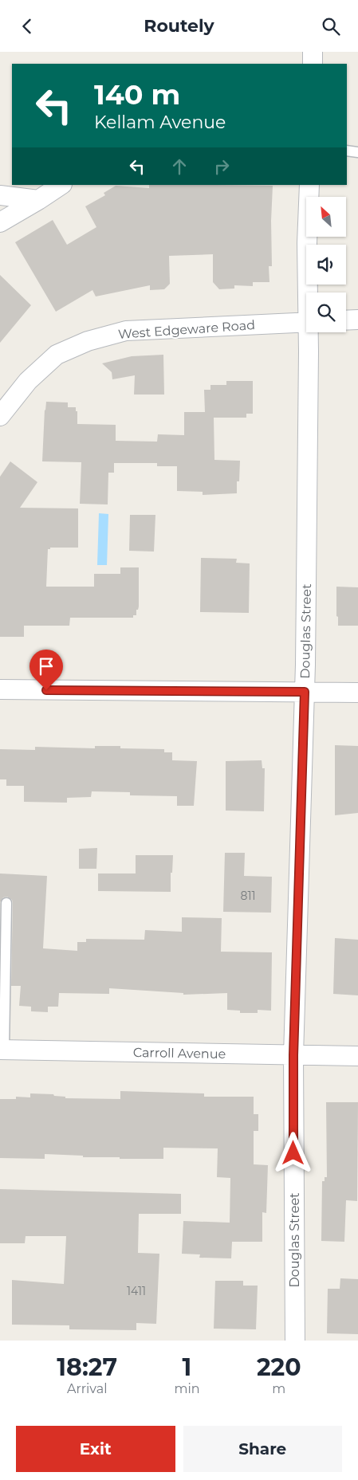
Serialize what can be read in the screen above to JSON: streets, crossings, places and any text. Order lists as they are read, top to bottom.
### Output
{
  "streets": {
    "street": ["West Edgeware Road", "Douglas Street", "Carroll Avenue"]
  },
  "crossings": [
    ["Douglas Street", "Carroll Avenue"]
  ],
  "house_numbers": ["811", "1411"],
  "north": "top left",
  "page": {
    "header": "Routely",
    "turn": ["140 m", "Kellam Avenue"],
    "eta": [
      "18:27",
      "Arrival",
      "1",
      "min",
      "220",
      "m"
    ],
    "buttons": ["Exit", "Share"]
  }
}
